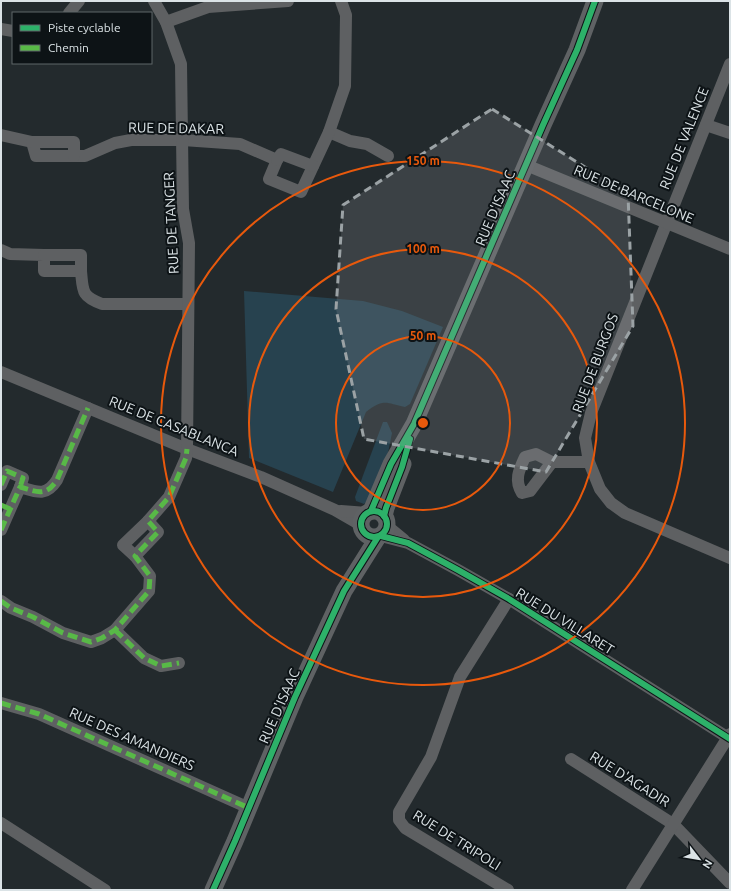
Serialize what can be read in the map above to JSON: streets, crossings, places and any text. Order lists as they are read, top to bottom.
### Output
{
  "streets": {
    "street": [
      "RUE DE DAKAR",
      "RUE DE VALENCE",
      "RUE DE BARCELONE",
      "RUE D'ISAAC",
      "RUE DE TANGER",
      "RUE DE BURGOS",
      "RUE DE CASABLANCA",
      "RUE DU VILLARET",
      "RUE DES AMANDIERS",
      "RUE D'AGADIR",
      "RUE DE TRIPOLI"
    ]
  },
  "crossings": [
    ["RUE DE DAKAR", "RUE DE TANGER"],
    ["RUE DE VALENCE", "RUE DE BARCELONE"],
    ["RUE DE VALENCE", "RUE DE BURGOS"],
    ["RUE DE BARCELONE", "RUE D'ISAAC"],
    ["RUE DE BARCELONE", "RUE DE BURGOS"],
    ["RUE D'ISAAC", "RUE DE CASABLANCA"],
    ["RUE D'ISAAC", "RUE DU VILLARET"],
    ["RUE D'ISAAC", "RUE DES AMANDIERS"],
    ["RUE DE TANGER", "RUE DE CASABLANCA"],
    ["RUE DE CASABLANCA", "RUE DU VILLARET"],
    ["RUE DU VILLARET", "RUE D'AGADIR"],
    ["RUE DU VILLARET", "RUE DE TRIPOLI"]
  ],
  "legend": ["Piste cyclable", "Chemin"],
  "north": "bottom right",
  "rings": ["150 m", "100 m", "50 m"]
}
